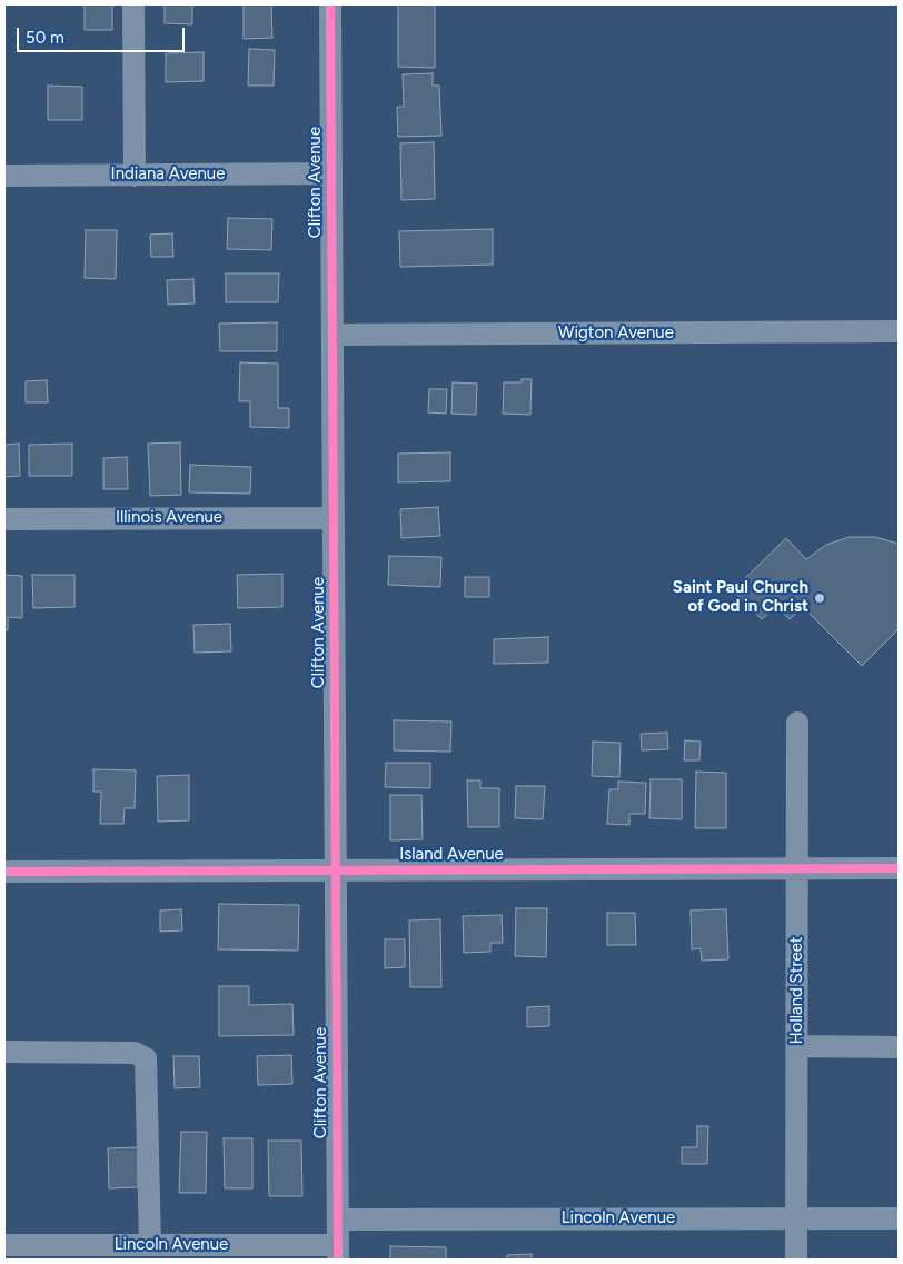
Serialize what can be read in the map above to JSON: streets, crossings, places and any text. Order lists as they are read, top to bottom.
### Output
{
  "streets": {
    "street": [
      "Indiana Avenue",
      "Clifton Avenue",
      "Wigton Avenue",
      "Illinois Avenue",
      "Island Avenue",
      "Holland Street",
      "Lincoln Avenue"
    ]
  },
  "crossings": [
    ["Indiana Avenue", "Clifton Avenue"],
    ["Clifton Avenue", "Wigton Avenue"],
    ["Clifton Avenue", "Illinois Avenue"],
    ["Clifton Avenue", "Island Avenue"],
    ["Clifton Avenue", "Lincoln Avenue"],
    ["Island Avenue", "Holland Street"],
    ["Holland Street", "Lincoln Avenue"]
  ],
  "places": ["Saint Paul Church of God in Christ"],
  "scale_bar": "50 m"
}
